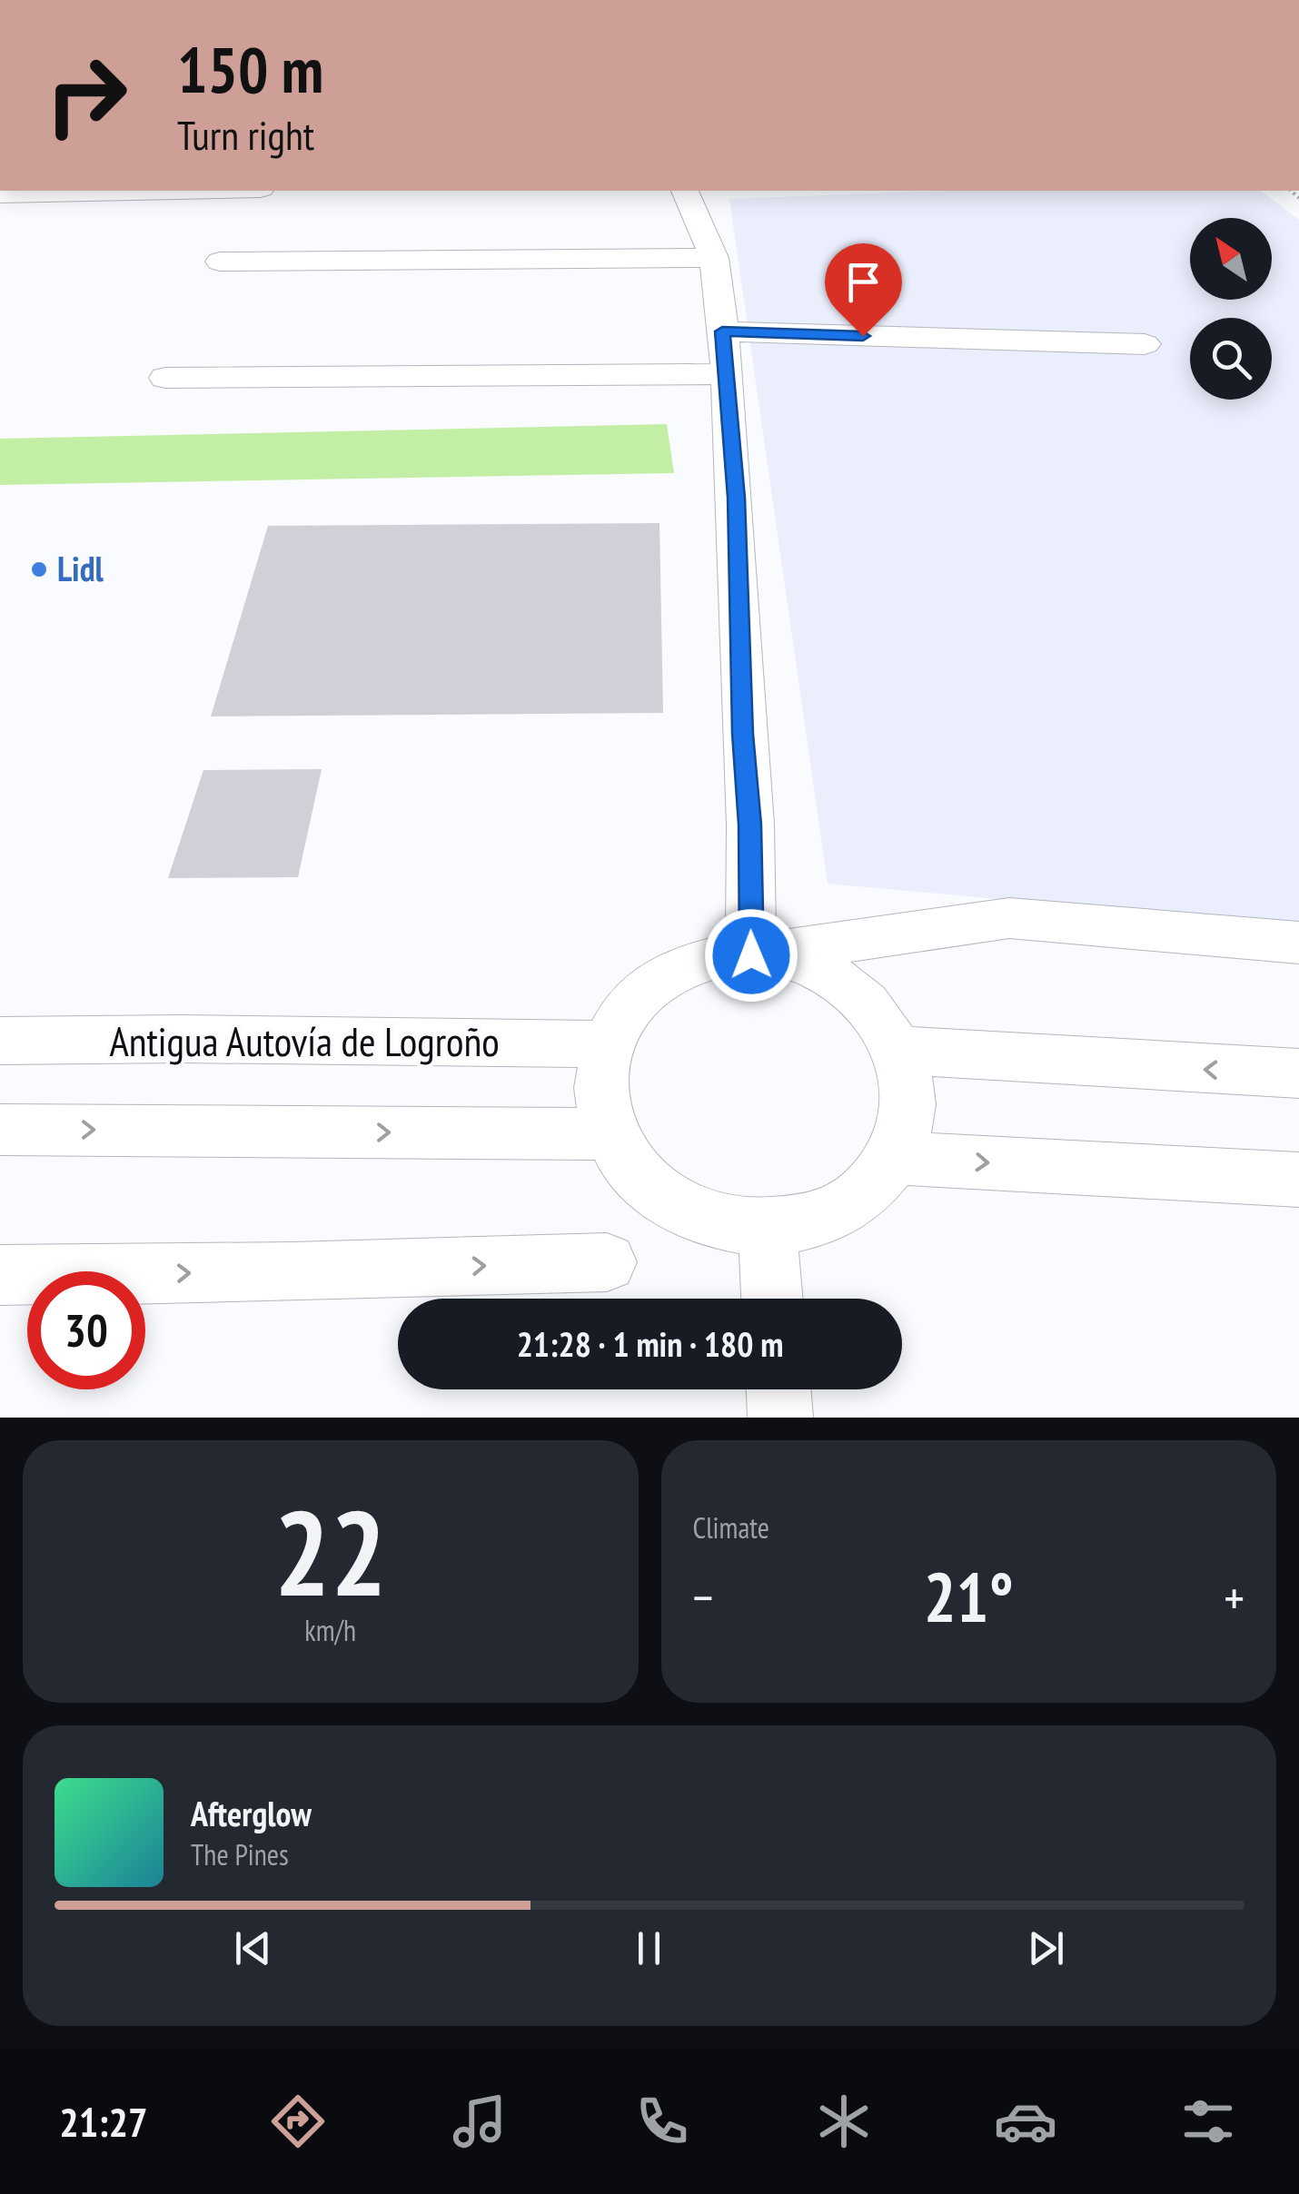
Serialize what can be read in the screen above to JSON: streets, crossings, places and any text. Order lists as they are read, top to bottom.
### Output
{
  "streets": {
    "street": ["Antigua Autovía de Logroño"]
  },
  "places": ["Lidl"],
  "north": "top left",
  "page": {
    "turn": ["150 m", "Turn right"],
    "limit": "30",
    "trip": "21:28 · 1 min · 180 m",
    "tile": [
      ["22", "km/h"],
      "Climate"
    ],
    "heat": ["−", "21°", "+"],
    "song": ["Afterglow", "The Pines"],
    "tabs": "21:27"
  }
}
